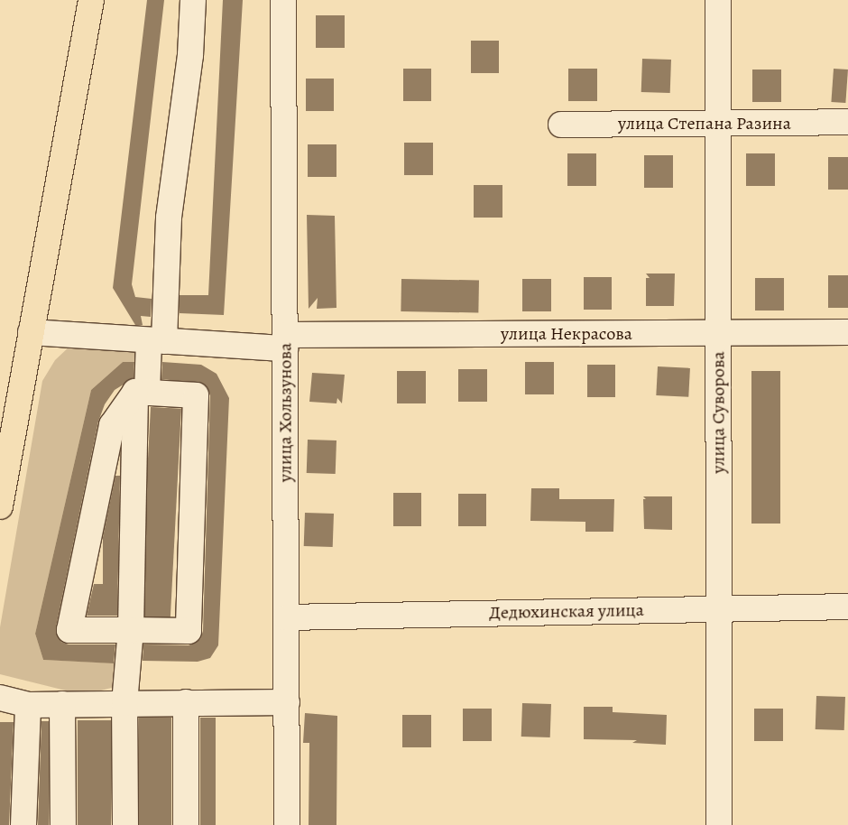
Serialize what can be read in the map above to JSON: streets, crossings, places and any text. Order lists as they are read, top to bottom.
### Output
{
  "streets": {
    "street": [
      "улица Степана Разина",
      "улица Некрасова",
      "улица Хользунова",
      "улица Суворова",
      "Дедюхинская улица"
    ]
  },
  "crossings": [
    ["улица Степана Разина", "улица Суворова"],
    ["улица Некрасова", "улица Хользунова"],
    ["улица Некрасова", "улица Суворова"],
    ["улица Хользунова", "Дедюхинская улица"],
    ["улица Суворова", "Дедюхинская улица"]
  ]
}
